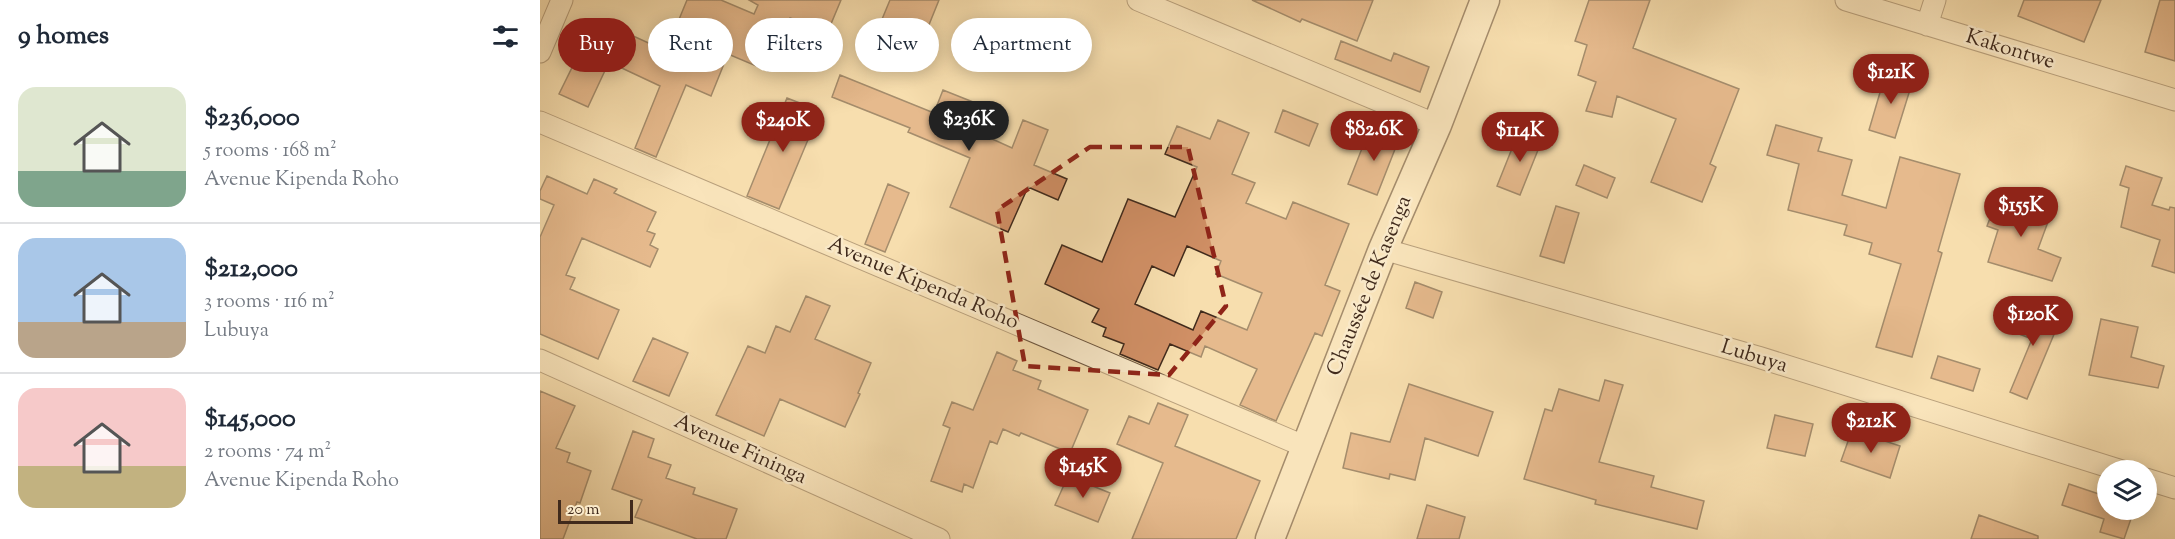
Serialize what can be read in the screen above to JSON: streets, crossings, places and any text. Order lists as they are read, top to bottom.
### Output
{
  "streets": {
    "main road": ["Chaussée de Kasenga"],
    "street": [
      "Kakontwe",
      "Avenue Kipenda Roho",
      "Lubuya",
      "Avenue Fininga"
    ]
  },
  "crossings": [
    ["Avenue Kipenda Roho", "Chaussée de Kasenga"],
    ["Chaussée de Kasenga", "Lubuya"]
  ],
  "scale_bar": "20 m",
  "page": {
    "heading": "9 homes",
    "chip": [
      "Buy",
      "Rent",
      "Filters",
      "New",
      "Apartment"
    ],
    "price": [
      "$121K",
      "$236K",
      "$240K",
      "$82.6K",
      "$114K",
      "$155K",
      "$120K",
      "$212K",
      "$145K"
    ],
    "list": [
      {
        "name": "$236,000",
        "note": "5 rooms · 168 m² · Avenue Kipenda Roho"
      },
      {
        "name": "$212,000",
        "note": "3 rooms · 116 m² · Lubuya"
      },
      {
        "name": "$145,000",
        "note": "2 rooms · 74 m² · Avenue Kipenda Roho"
      }
    ],
    "scale": "20 m"
  }
}
